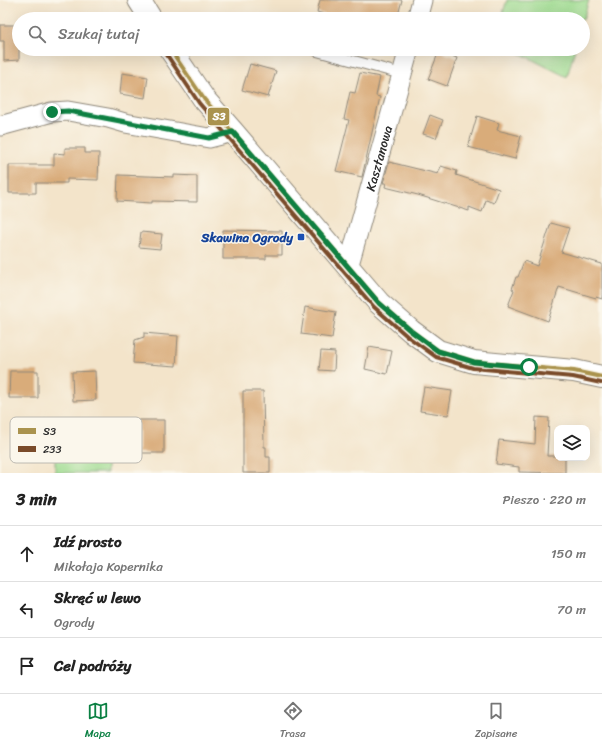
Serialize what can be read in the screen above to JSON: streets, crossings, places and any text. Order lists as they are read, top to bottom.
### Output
{
  "streets": {
    "street": ["Kasztanowa"]
  },
  "places": {
    "transit": ["Skawina Ogrody"]
  },
  "lines": ["transit line S3", "transit line 233"],
  "legend": ["S3", "233"],
  "page": {
    "search": "Szukaj tutaj",
    "heading": ["3 min", "Pieszo · 220 m"],
    "list": [
      ["Idź prosto", "Mikołaja Kopernika", "150 m"],
      ["Skręć w lewo", "Ogrody", "70 m"],
      "Cel podróży"
    ],
    "nav": ["Mapa", "Trasa", "Zapisane"]
  }
}
